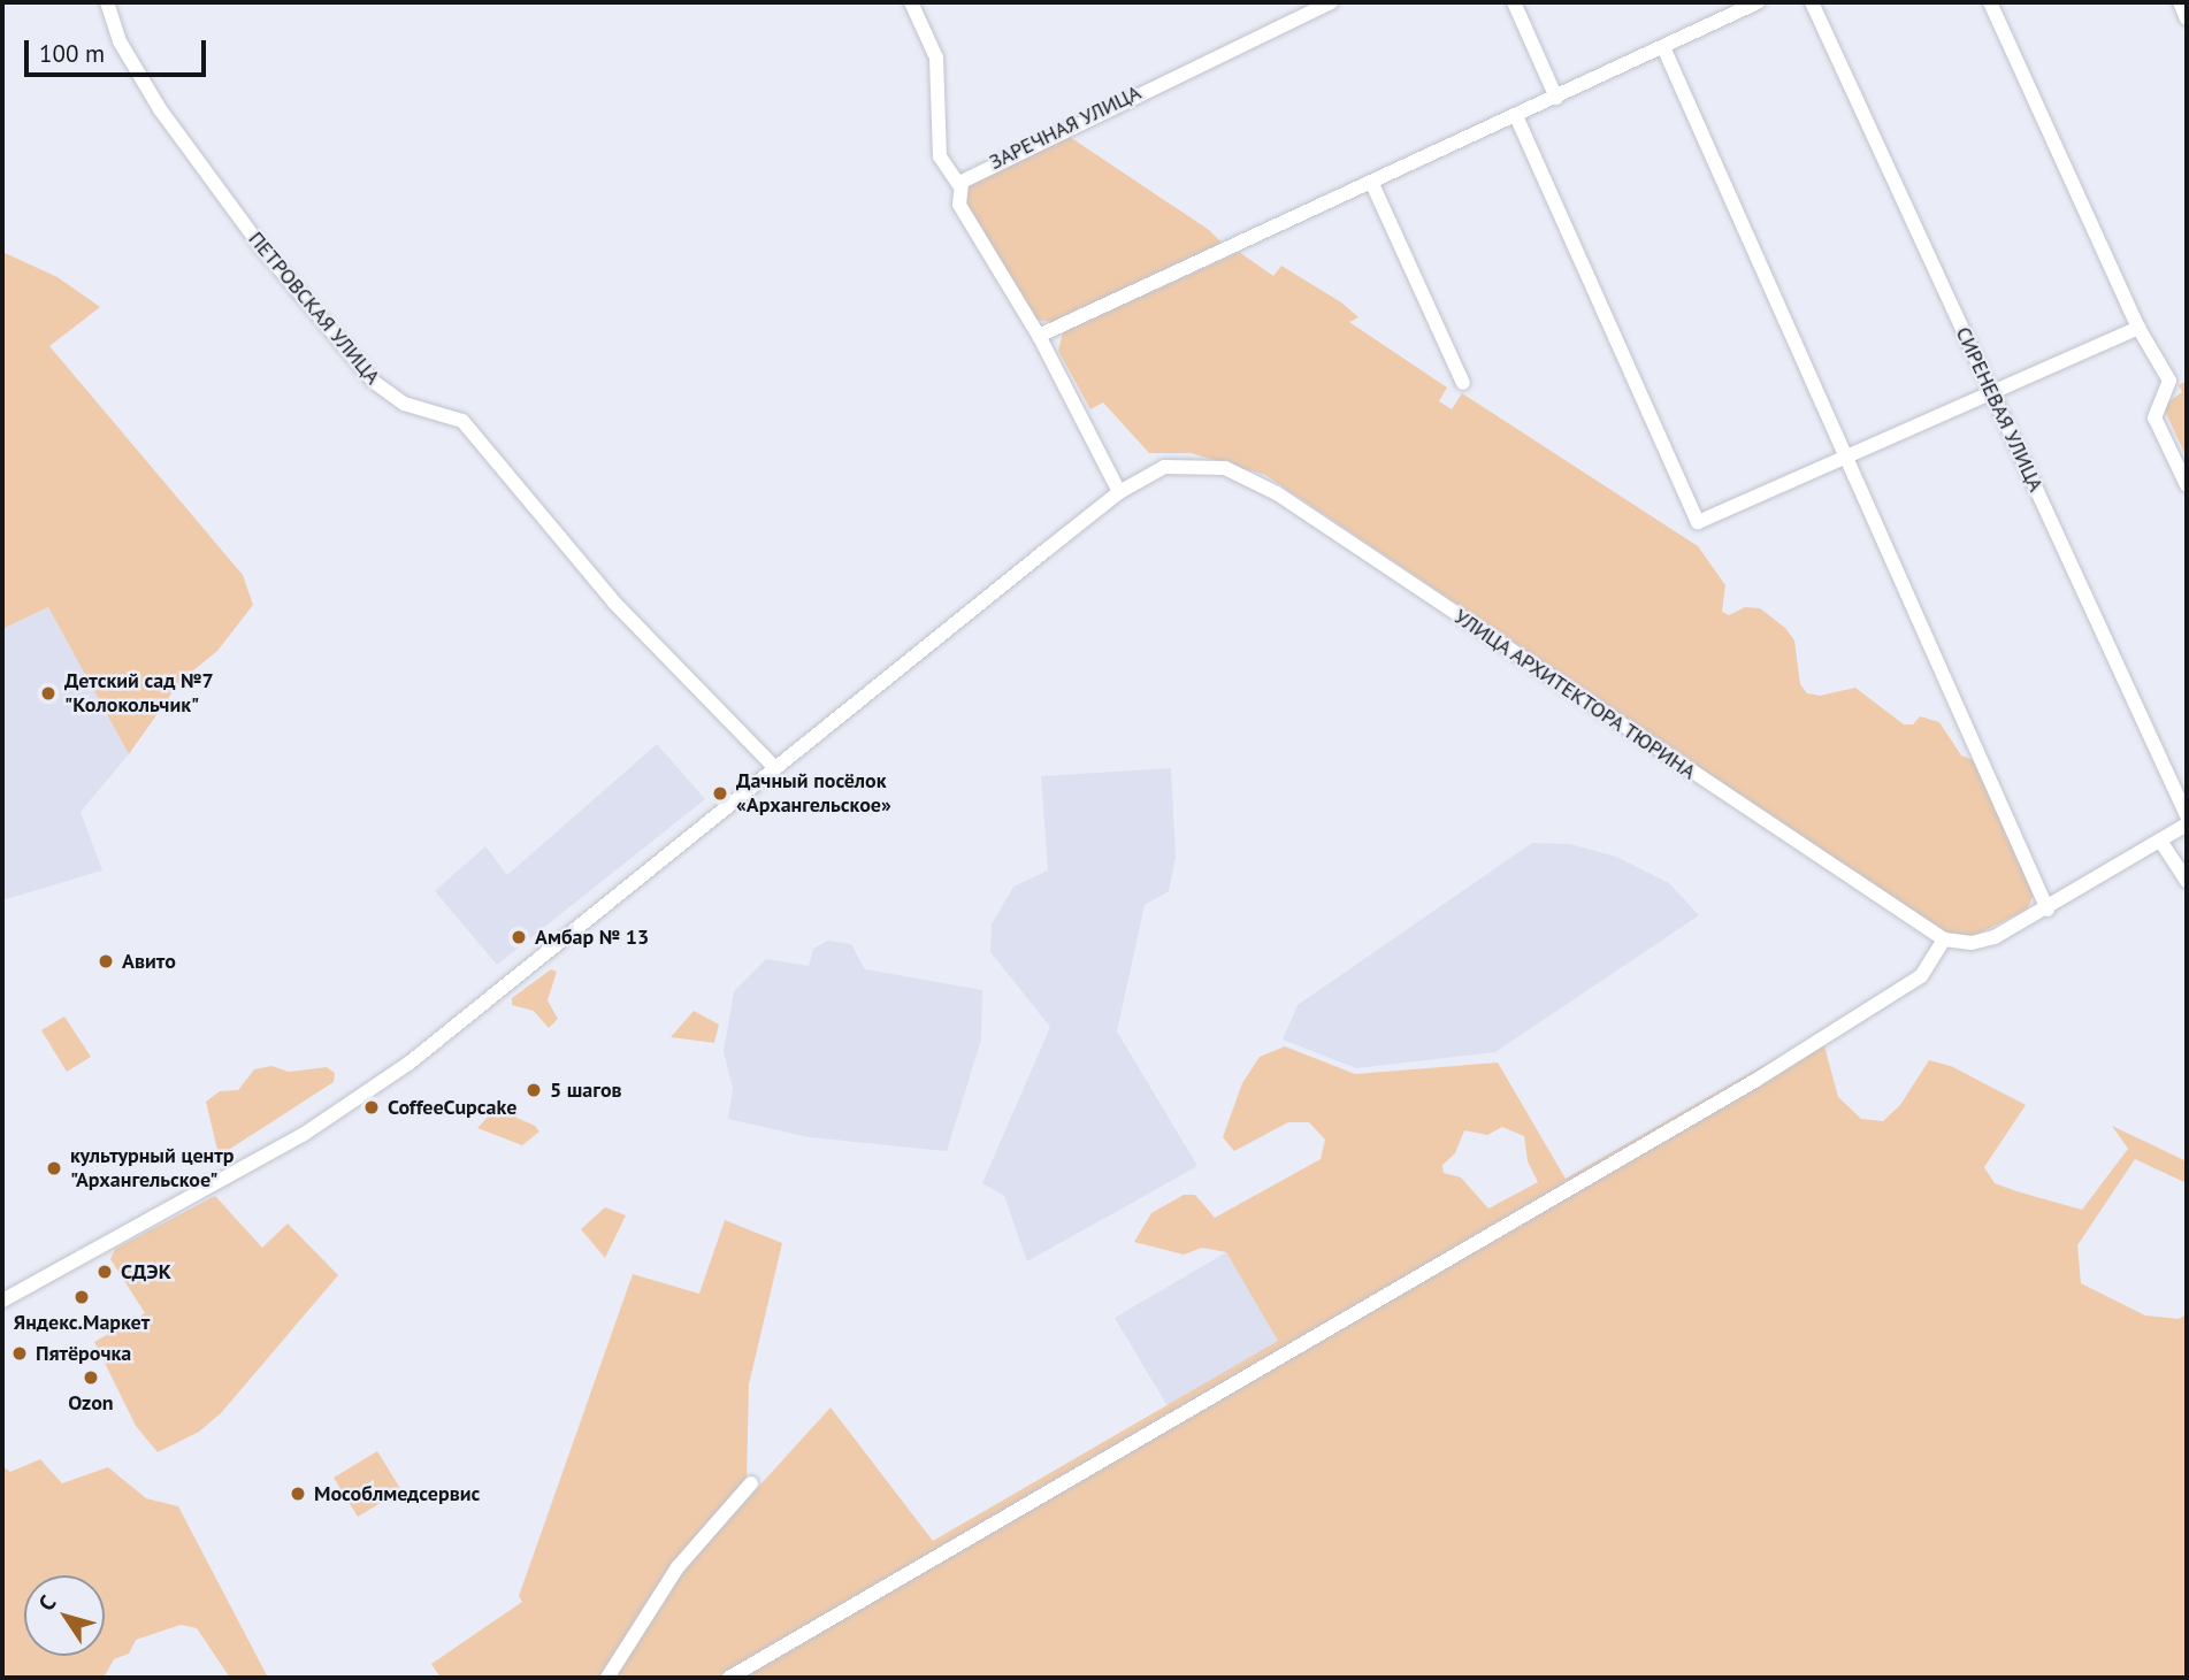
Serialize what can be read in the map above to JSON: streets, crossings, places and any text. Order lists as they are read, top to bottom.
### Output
{
  "streets": {
    "street": [
      "ЗАРЕЧНАЯ УЛИЦА",
      "ПЕТРОВСКАЯ УЛИЦА",
      "СИРЕНЕВАЯ УЛИЦА",
      "УЛИЦА АРХИТЕКТОРА ТЮРИНА"
    ]
  },
  "crossings": [
    ["ПЕТРОВСКАЯ УЛИЦА", "УЛИЦА АРХИТЕКТОРА ТЮРИНА"]
  ],
  "places": [
    "Детский сад №7 \"Колокольчик\"",
    "Дачный посёлок «Архангельское»",
    "Амбар № 13",
    "Авито",
    "5 шагов",
    "CoffeeCupcake",
    "культурный центр \"Архангельское\"",
    "СДЭК",
    "Яндекс.Маркет",
    "Пятёрочка",
    "Ozon",
    "Мособлмедсервис"
  ],
  "scale_bar": "100 m",
  "north": "top left"
}
